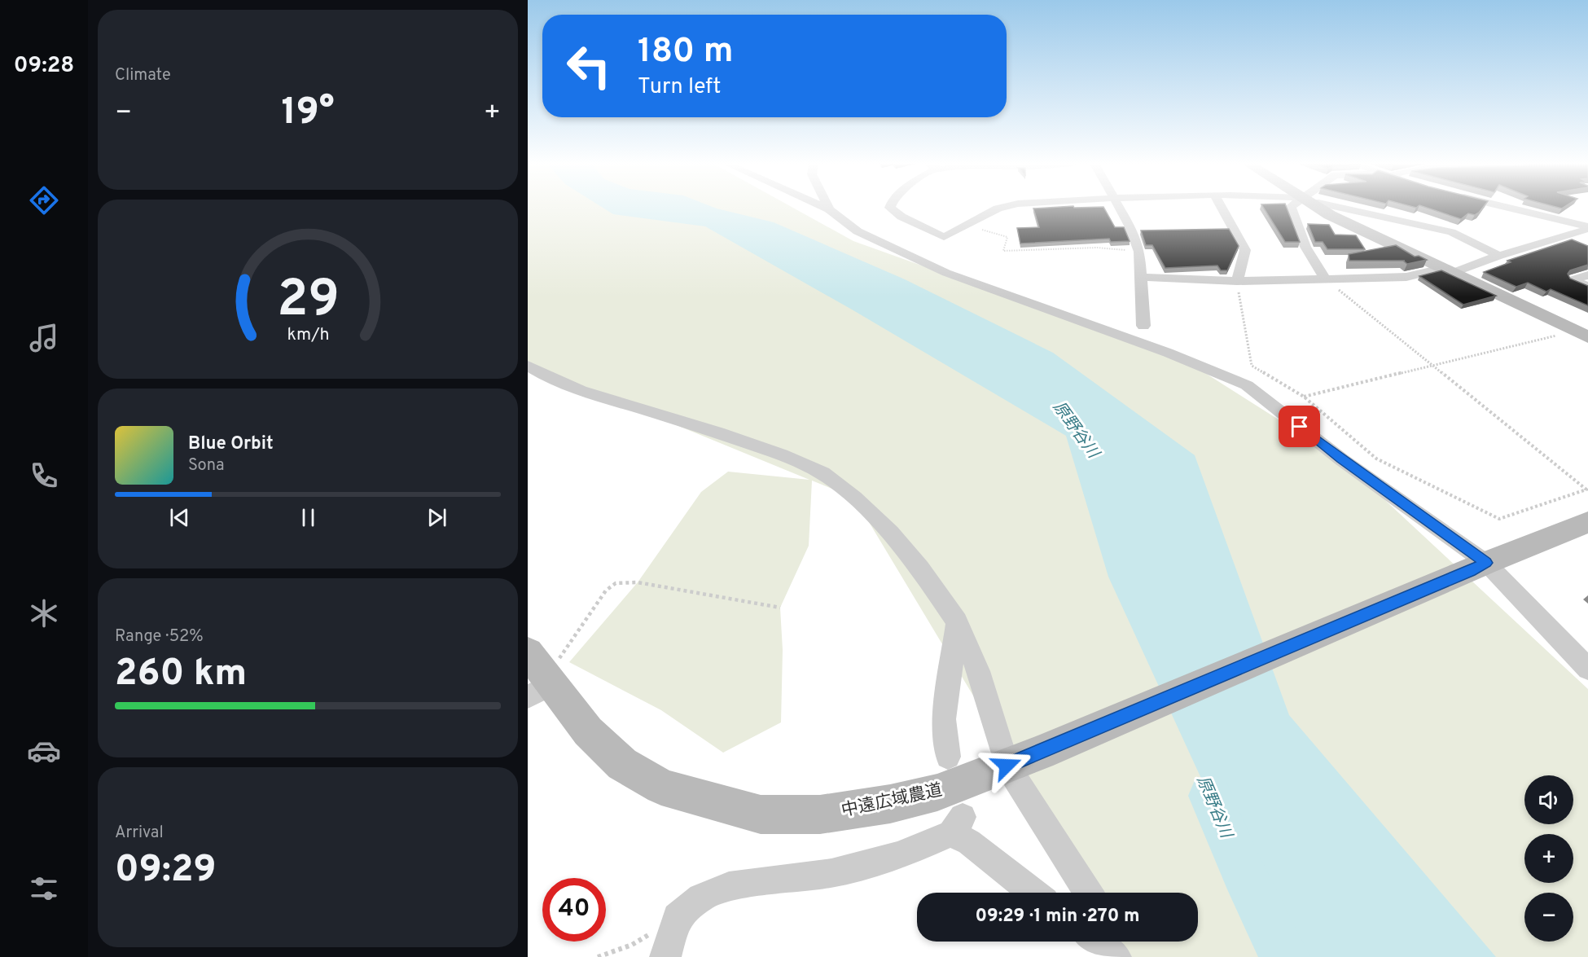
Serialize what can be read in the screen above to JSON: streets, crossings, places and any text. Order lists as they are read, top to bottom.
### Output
{
  "streets": {
    "street": ["中遠広域農道"]
  },
  "water": ["原野谷川"],
  "page": {
    "tabs": "09:28",
    "tile": [
      "Climate",
      ["Range · 52%", "260 km"],
      ["Arrival", "09:29"]
    ],
    "turn": ["180 m", "Turn left"],
    "heat": ["−", "19°", "+"],
    "song": ["Blue Orbit", "Sona"],
    "map_buttons": ["+", "−"],
    "limit": "40",
    "trip": "09:29 · 1 min · 270 m",
    "gauge": ["29", "km/h"]
  }
}
